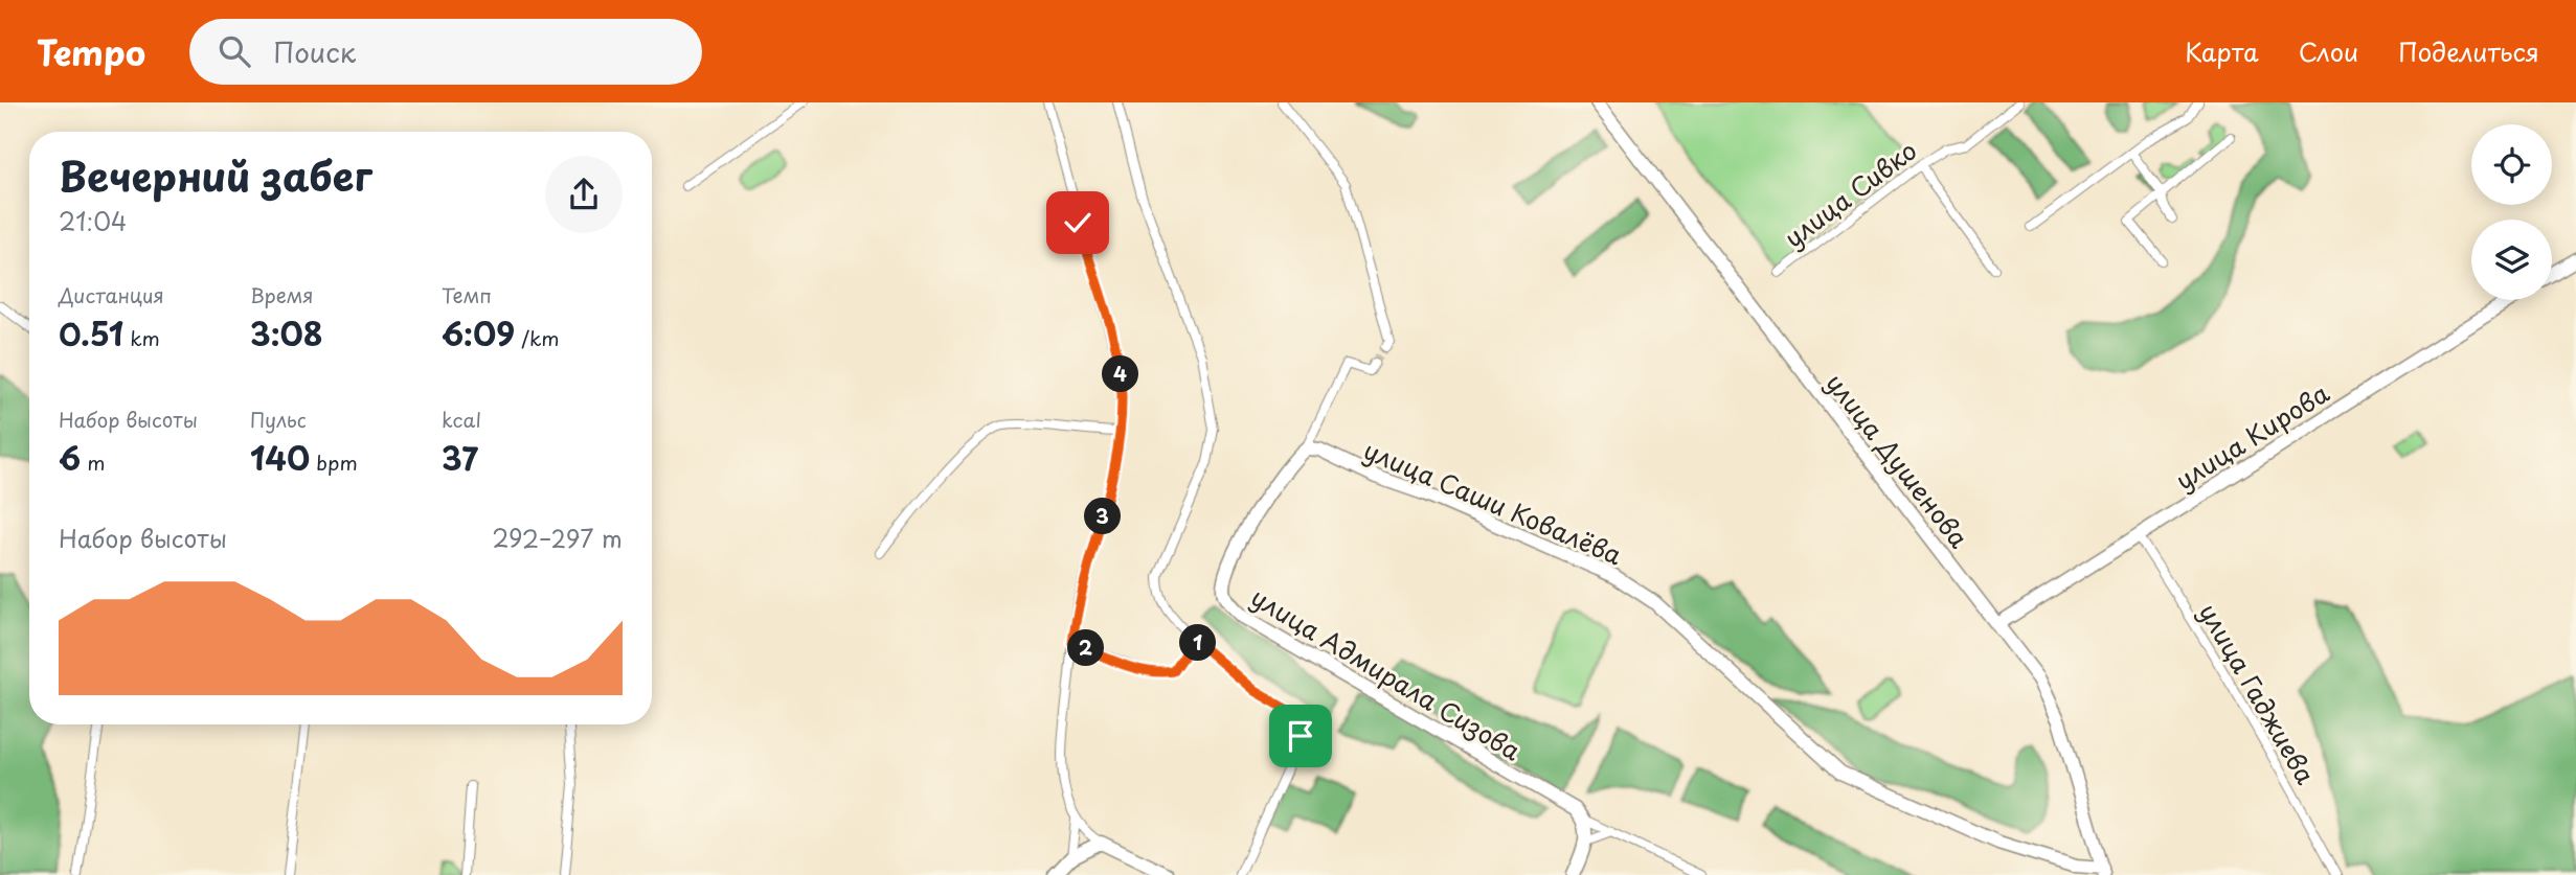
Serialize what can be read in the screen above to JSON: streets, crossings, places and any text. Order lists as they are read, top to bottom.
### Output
{
  "streets": {
    "street": [
      "улица Сивко",
      "улица Кирова",
      "улица Душенова",
      "улица Саши Ковалёва",
      "улица Адмирала Сизова",
      "улица Гаджиева"
    ]
  },
  "crossings": [
    ["улица Кирова", "улица Душенова"],
    ["улица Кирова", "улица Гаджиева"],
    ["улица Душенова", "улица Саши Ковалёва"],
    ["улица Саши Ковалёва", "улица Адмирала Сизова"]
  ],
  "page": {
    "header": "Tempo",
    "search": "Поиск",
    "nav": ["Карта", "Слои", "Поделиться"],
    "heading": ["Вечерний забег", "21:04"],
    "stats": [
      ["Дистанция", "0.51 km"],
      ["Время", "3:08"],
      ["Темп", "6:09 /km"],
      ["Набор высоты", "6 m"],
      ["Пульс", "140 bpm"],
      ["kcal", "37"]
    ],
    "pins": [
      "4",
      "3",
      "1",
      "2"
    ],
    "chart": ["Набор высоты", "292–297 m"]
  }
}
